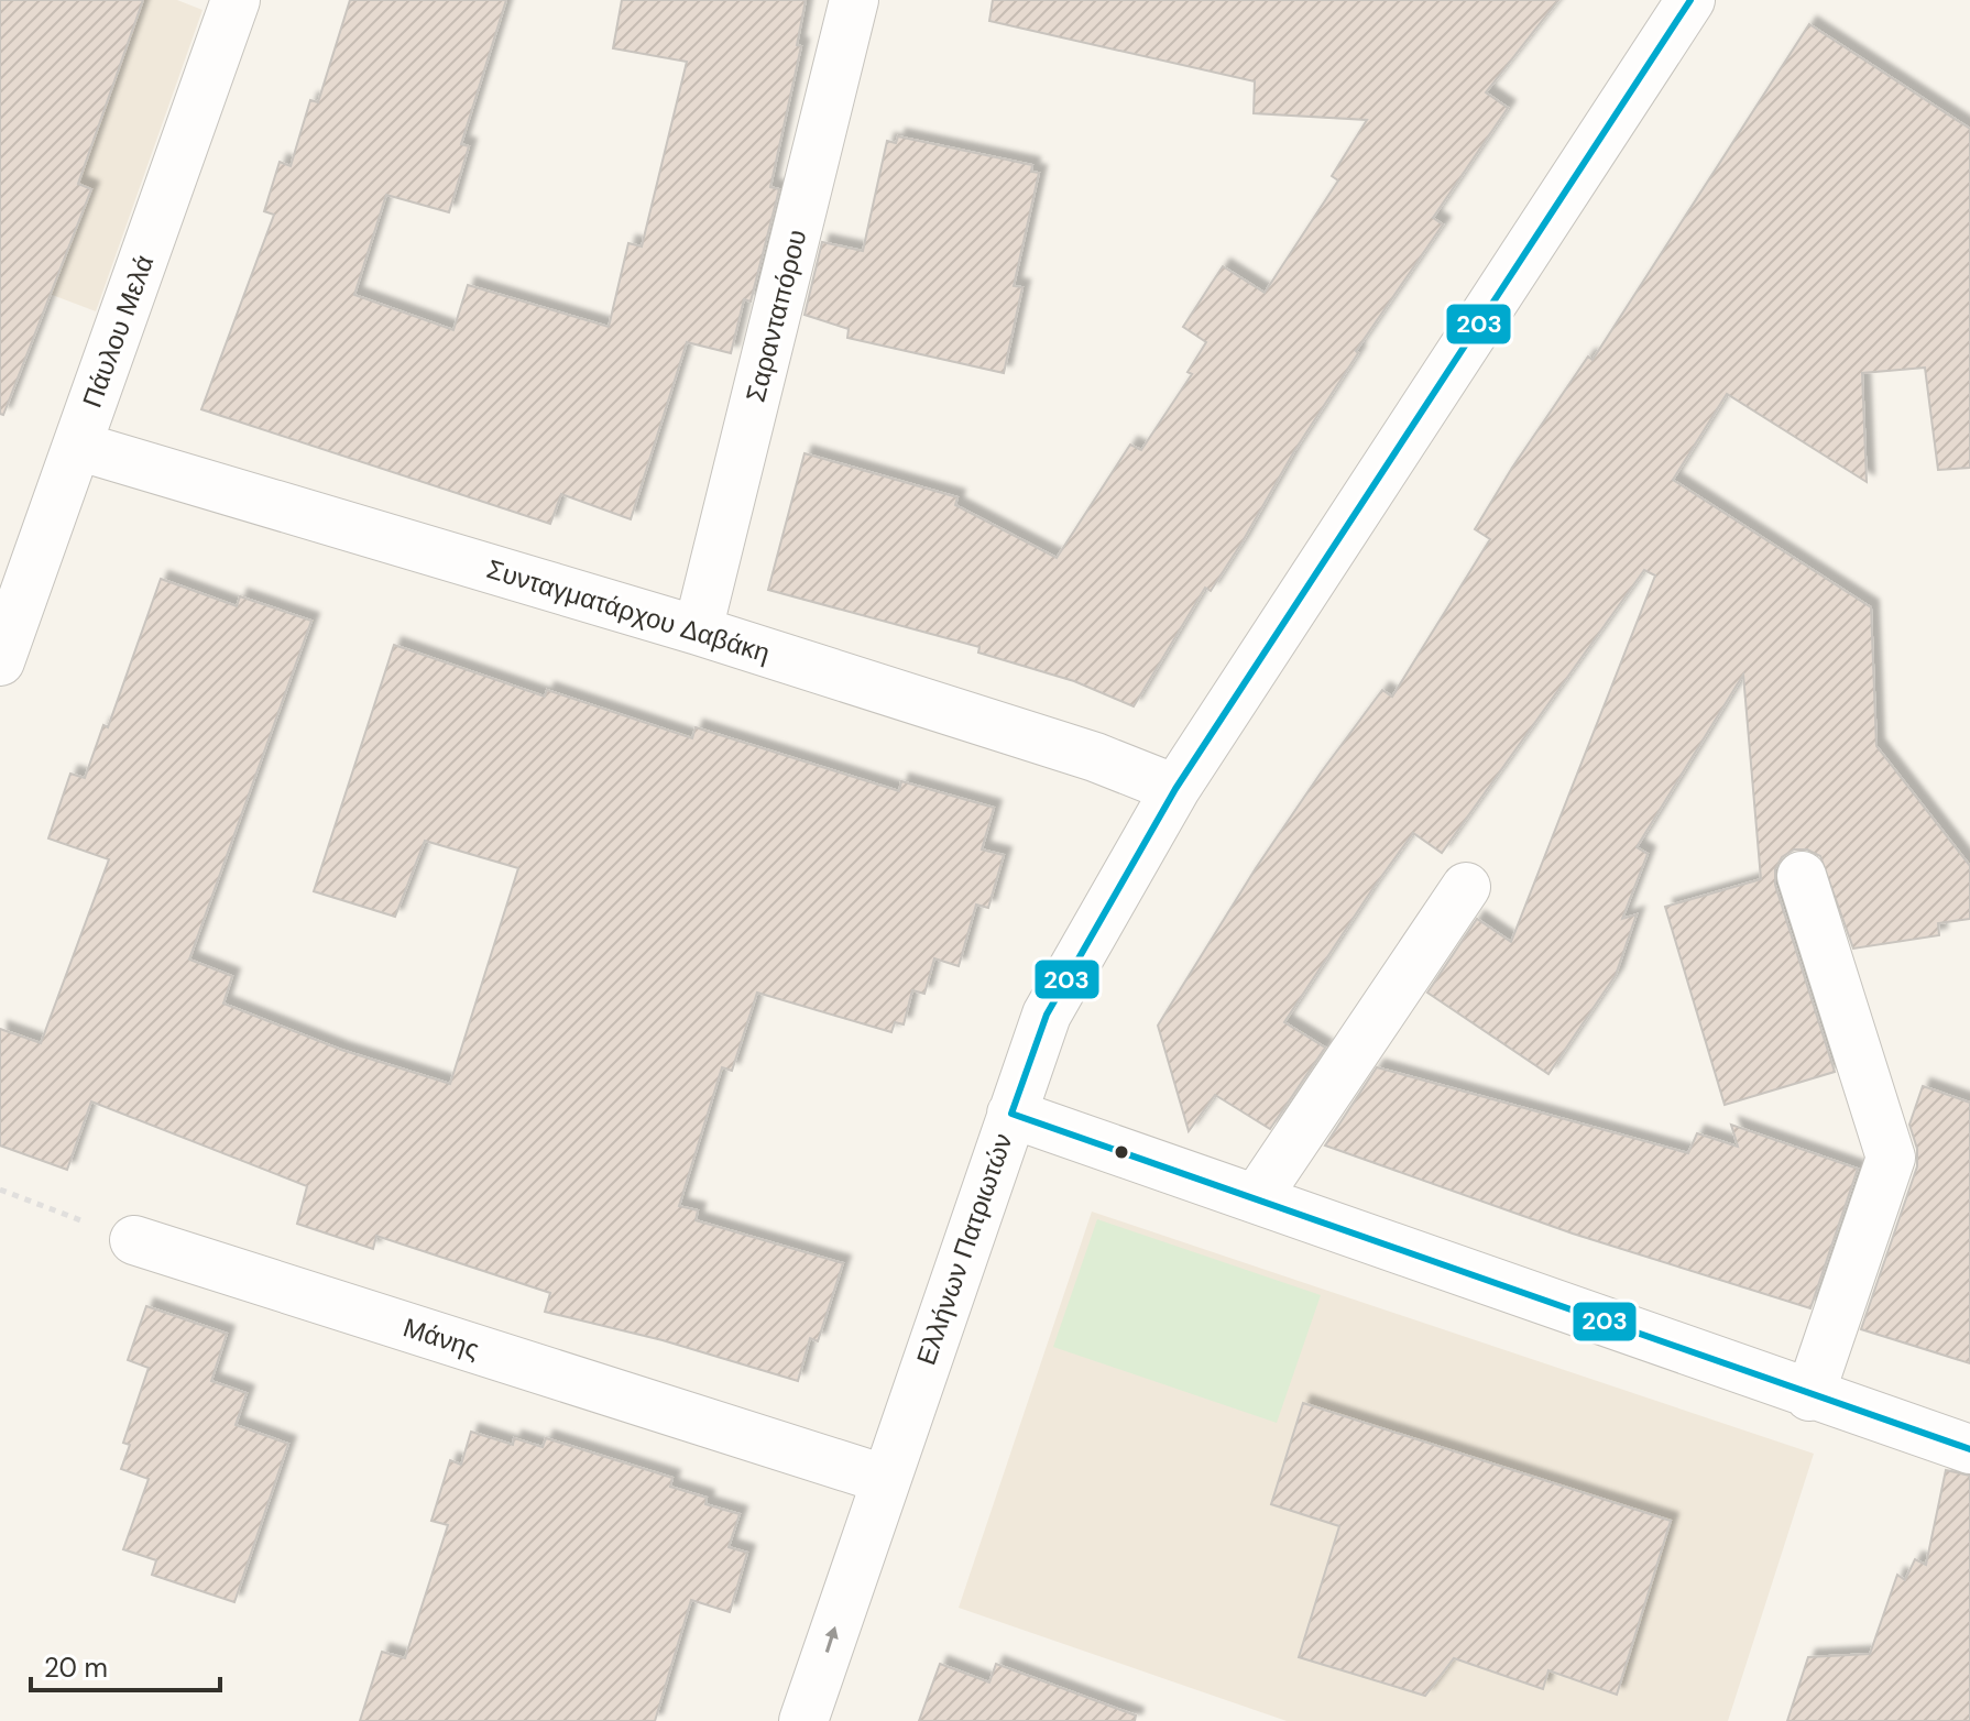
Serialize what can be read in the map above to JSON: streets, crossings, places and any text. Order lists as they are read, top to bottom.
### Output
{
  "streets": {
    "street": [
      "Σαρανταπόρου",
      "Πάυλου Μελά",
      "Συνταγματάρχου Δαβάκη",
      "Ελλήνων Πατριωτών",
      "Μάνης"
    ]
  },
  "crossings": [
    ["Σαρανταπόρου", "Συνταγματάρχου Δαβάκη"],
    ["Πάυλου Μελά", "Συνταγματάρχου Δαβάκη"],
    ["Συνταγματάρχου Δαβάκη", "Ελλήνων Πατριωτών"],
    ["Ελλήνων Πατριωτών", "Μάνης"]
  ],
  "lines": ["transit line 203"],
  "scale_bar": "20 m"
}
